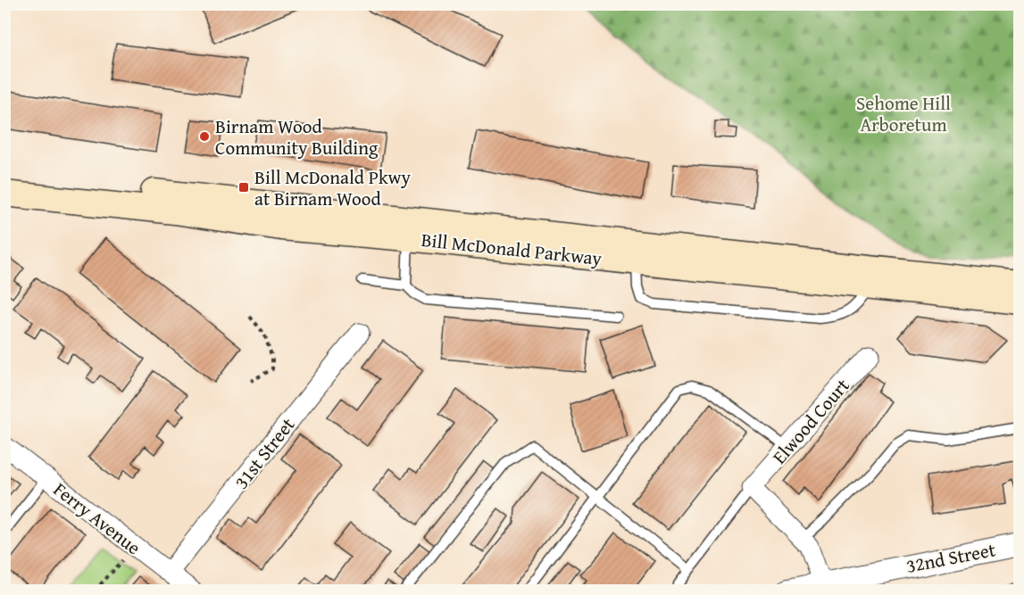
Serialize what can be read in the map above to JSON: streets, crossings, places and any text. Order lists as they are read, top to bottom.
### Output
{
  "streets": {
    "main road": ["Bill McDonald Parkway"],
    "street": [
      "Elwood Court",
      "31st Street",
      "Ferry Avenue",
      "32nd Street"
    ]
  },
  "crossings": [
    ["31st Street", "Ferry Avenue"]
  ],
  "parks": ["Sehome Hill Arboretum"],
  "places": {
    "other": ["Birnam Wood Community Building"],
    "transit": ["Bill McDonald Pkwy at Birnam Wood"]
  }
}
